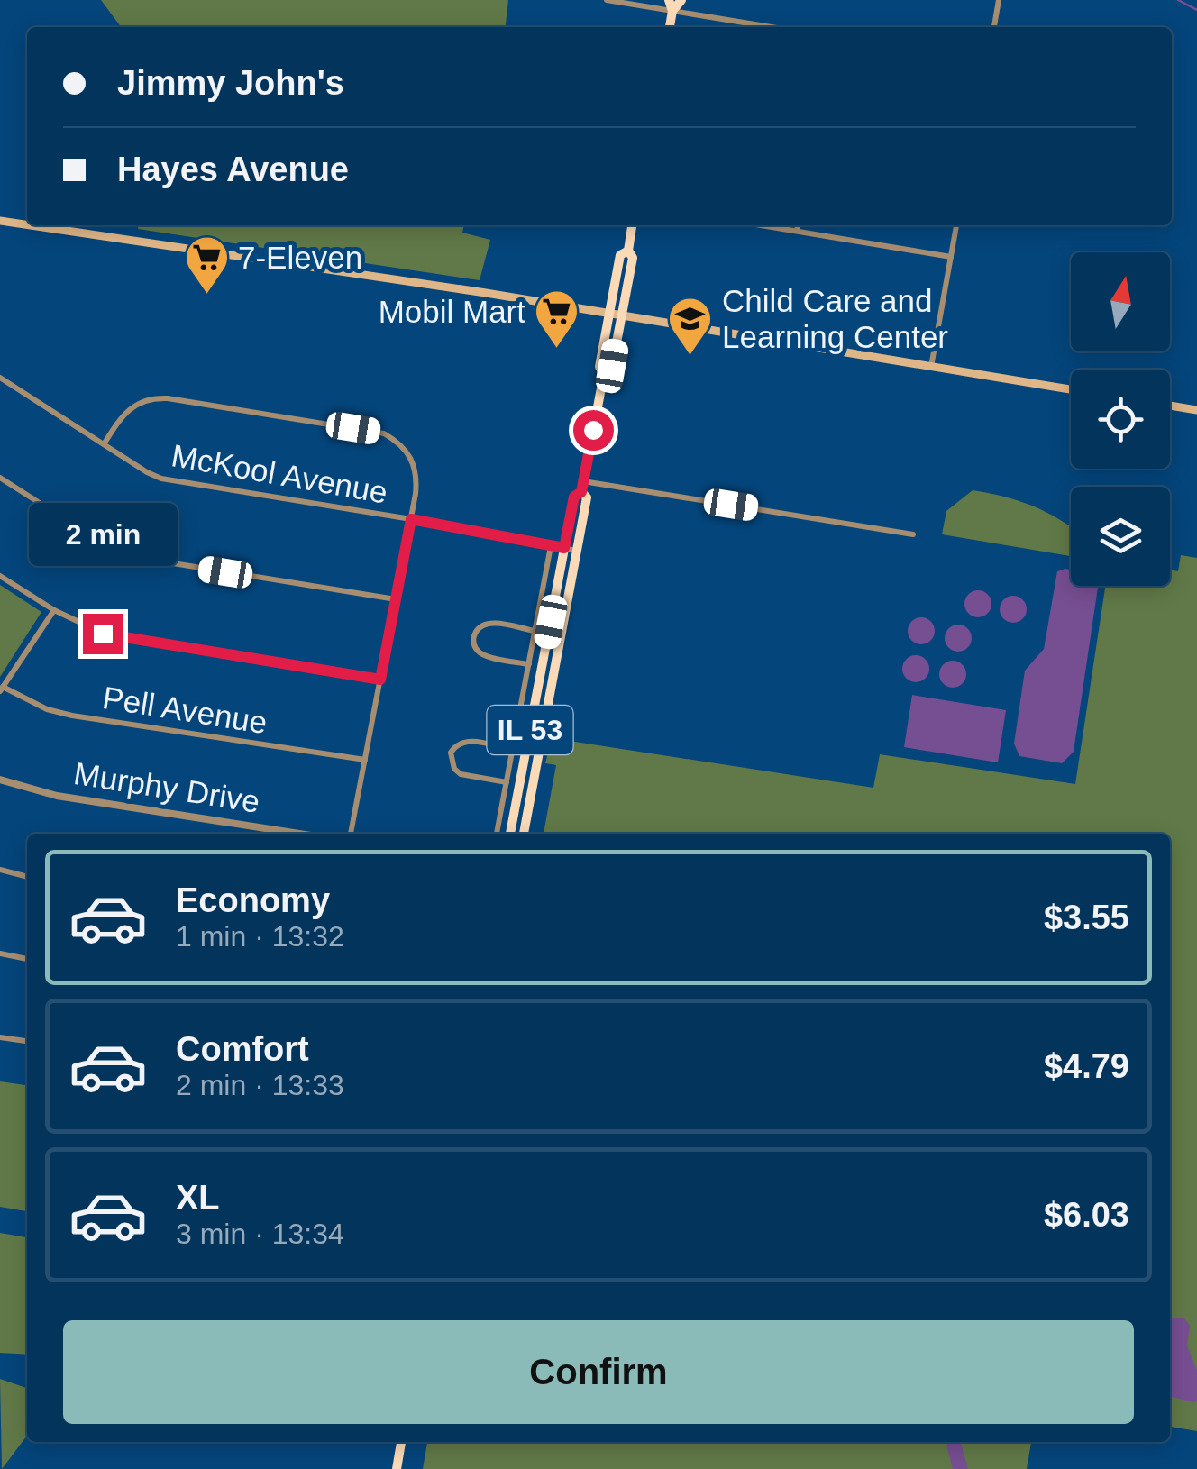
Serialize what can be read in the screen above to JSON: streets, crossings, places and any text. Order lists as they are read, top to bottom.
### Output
{
  "streets": {
    "main road": ["IL 53"],
    "street": ["McKool Avenue", "Pell Avenue", "Murphy Drive"]
  },
  "crossings": [
    ["McKool Avenue", "IL 53"]
  ],
  "places": {
    "supermarket": ["7-Eleven", "Mobil Mart"],
    "school or university": ["Child Care and Learning Center"]
  },
  "north": "top",
  "page": {
    "banner": ["Jimmy John's", "Hayes Avenue"],
    "bubble": "2 min",
    "list": [
      {
        "name": "Economy",
        "note": "1 min · 13:32",
        "value": "$3.55"
      },
      {
        "name": "Comfort",
        "note": "2 min · 13:33",
        "value": "$4.79"
      },
      {
        "name": "XL",
        "note": "3 min · 13:34",
        "value": "$6.03"
      }
    ],
    "buttons": "Confirm"
  }
}
